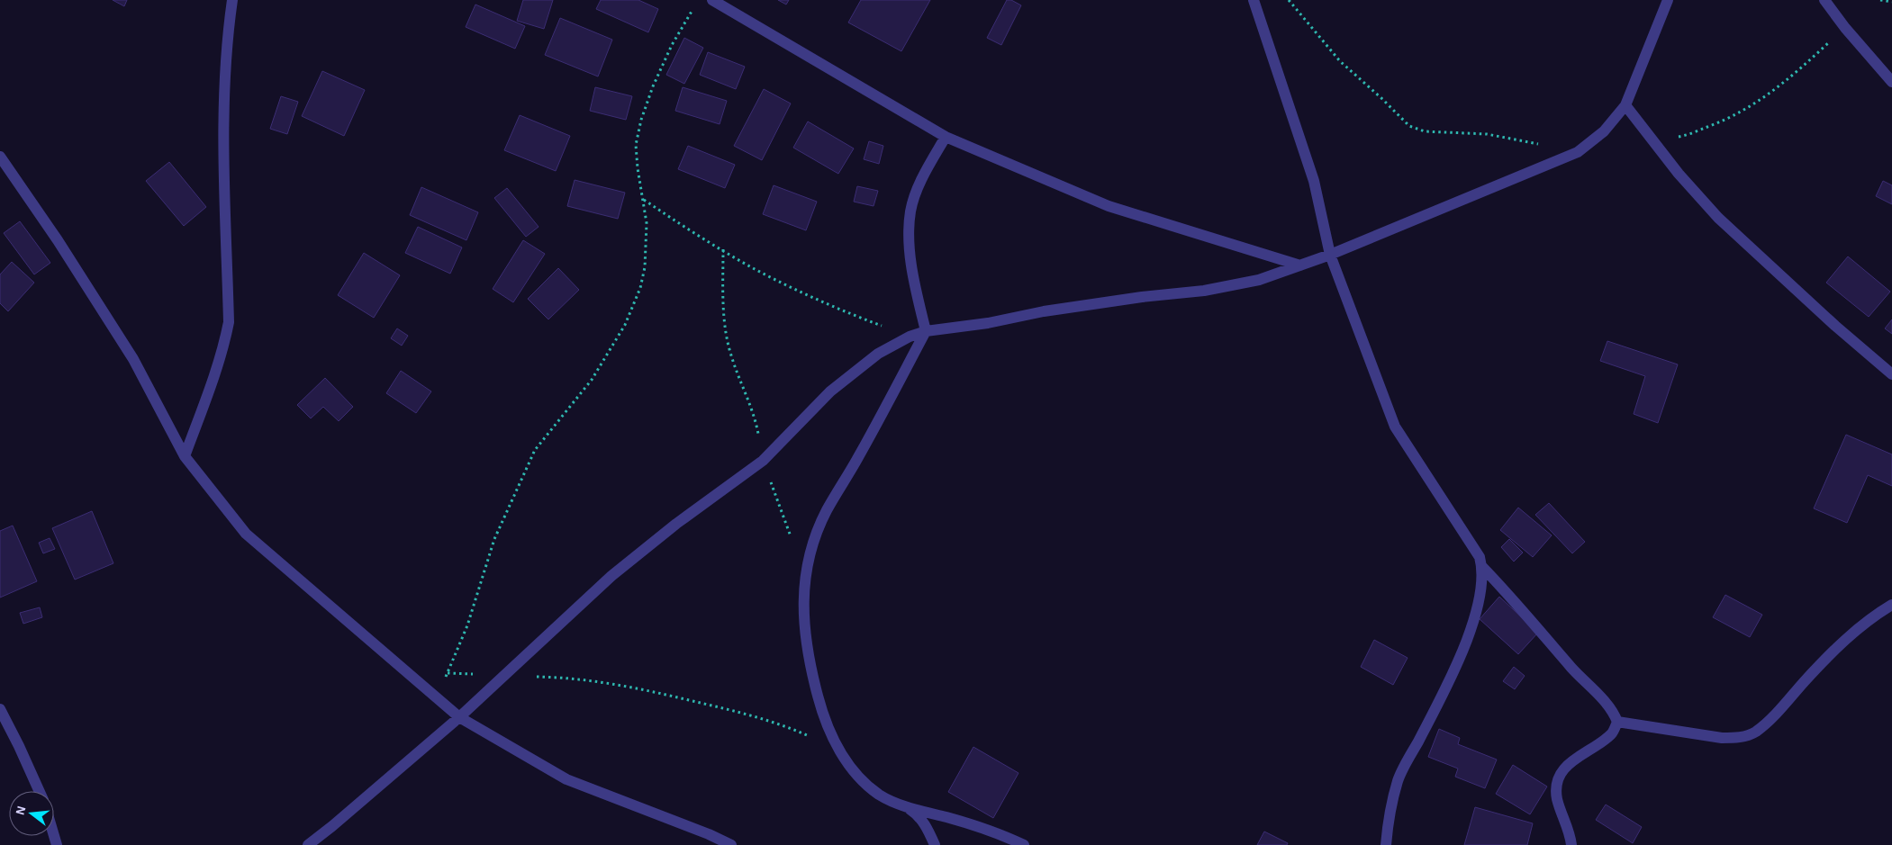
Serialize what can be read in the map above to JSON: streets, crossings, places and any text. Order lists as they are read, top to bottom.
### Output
{
  "north": "left"
}
